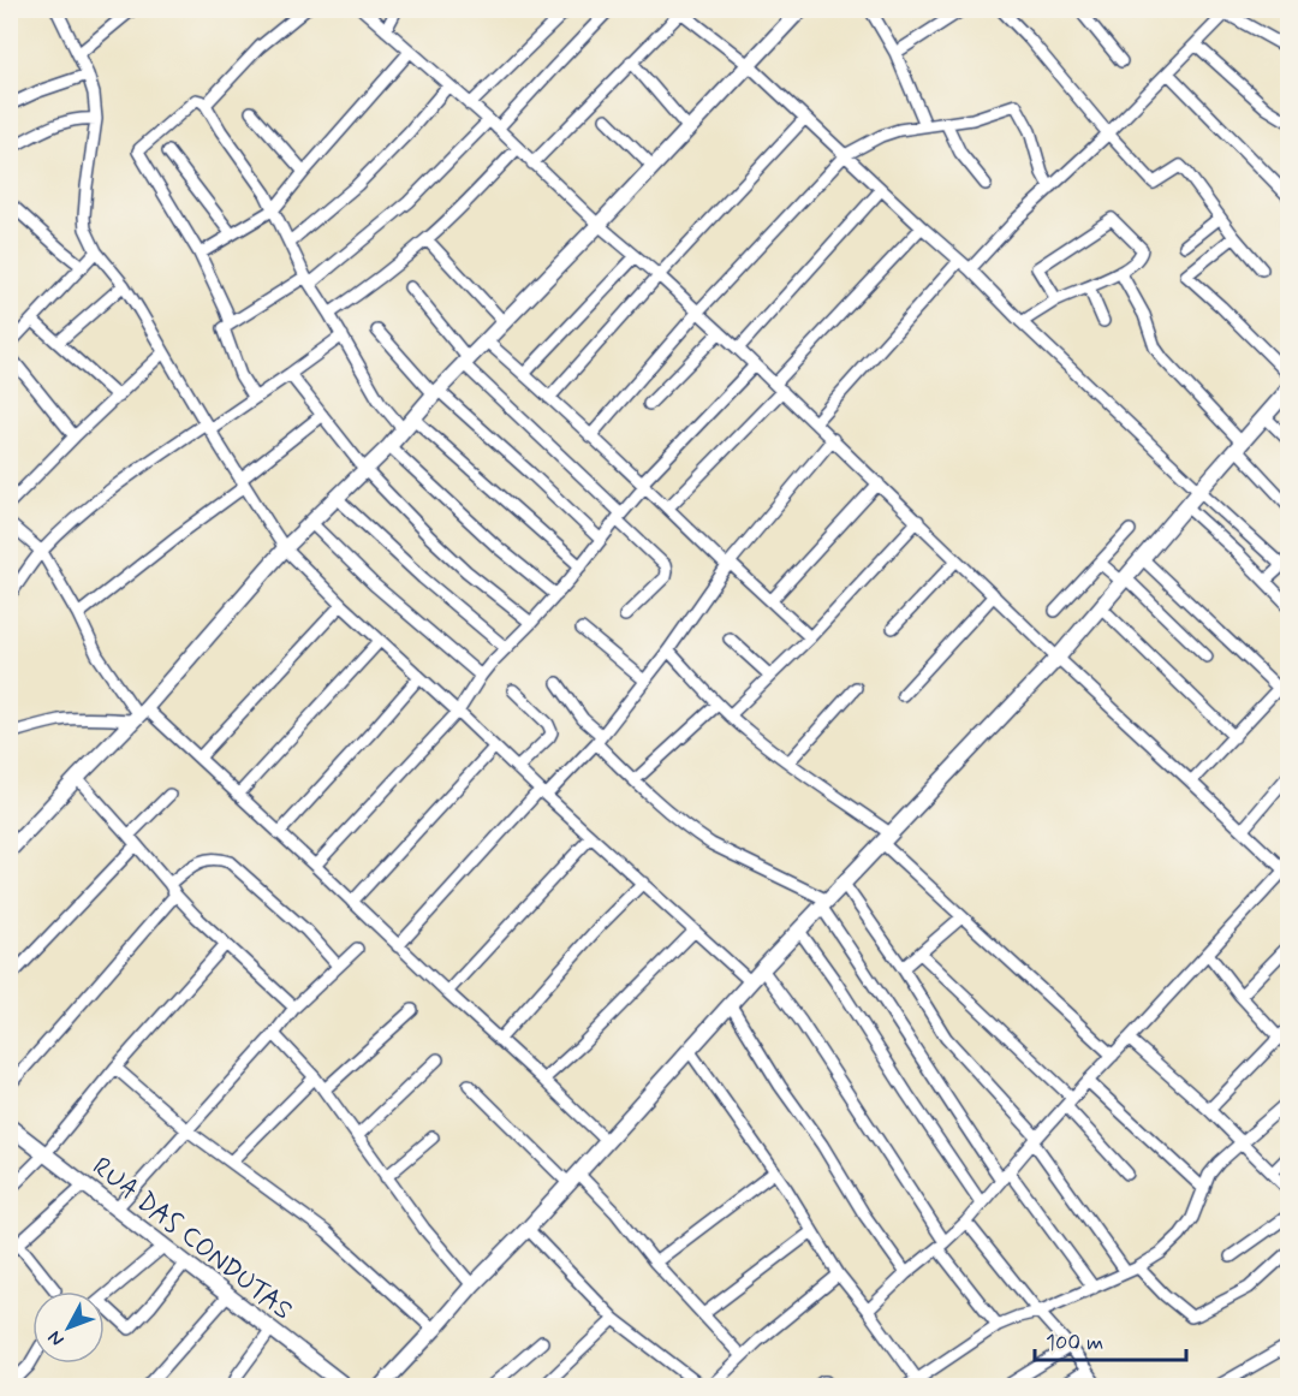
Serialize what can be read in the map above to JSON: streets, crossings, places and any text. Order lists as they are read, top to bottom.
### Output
{
  "streets": {
    "street": ["RUA DAS CONDUTAS"]
  },
  "scale_bar": "100 m",
  "north": "bottom left"
}
